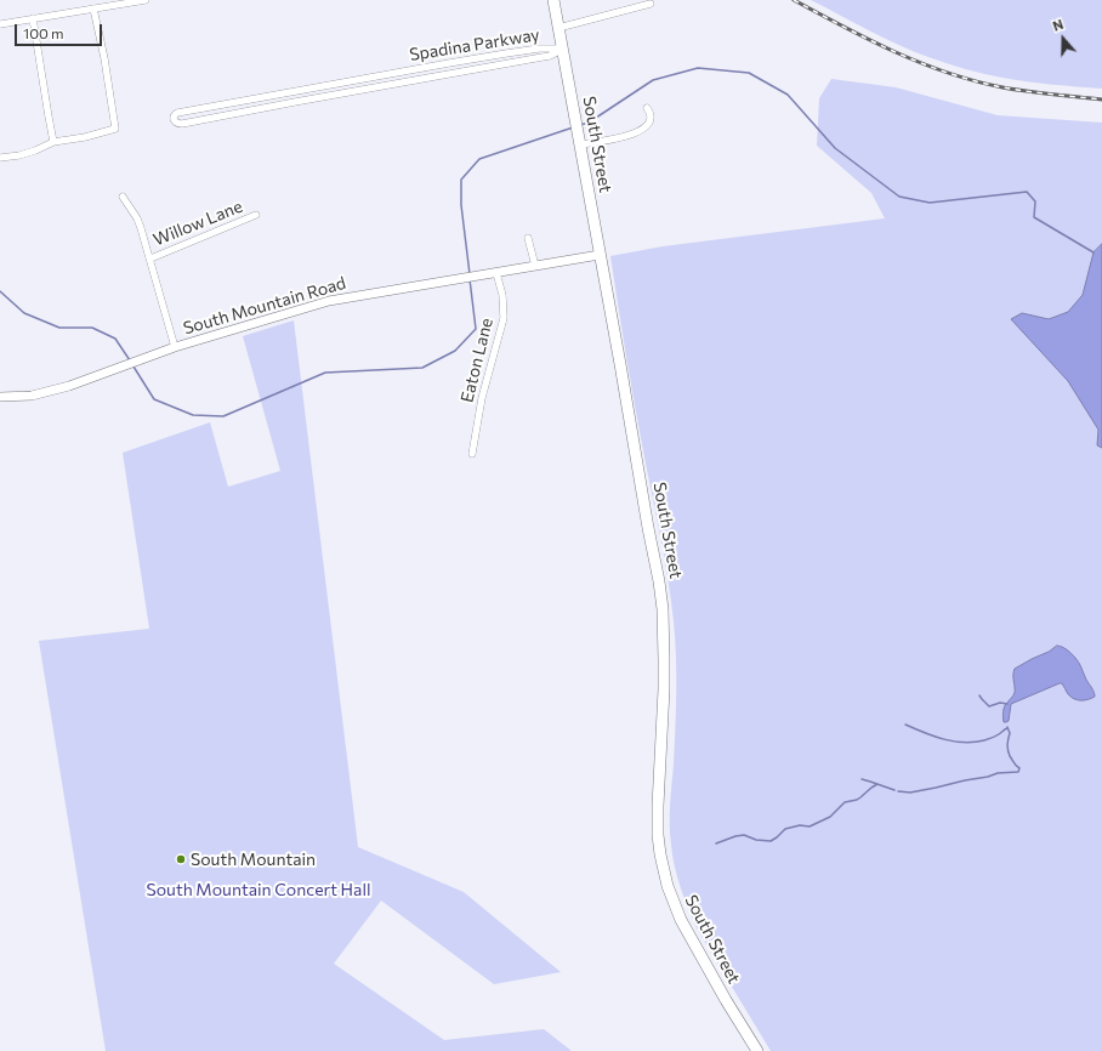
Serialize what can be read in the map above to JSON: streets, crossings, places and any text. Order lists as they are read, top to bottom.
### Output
{
  "streets": {
    "highway": ["South Street"],
    "street": [
      "Spadina Parkway",
      "Willow Lane",
      "South Mountain Road",
      "Eaton Lane"
    ]
  },
  "crossings": [
    ["Spadina Parkway", "South Street"],
    ["South Street", "South Mountain Road"],
    ["South Mountain Road", "Eaton Lane"]
  ],
  "parks": ["South Mountain Concert Hall"],
  "places": ["South Mountain"],
  "scale_bar": "100 m",
  "north": "top"
}
